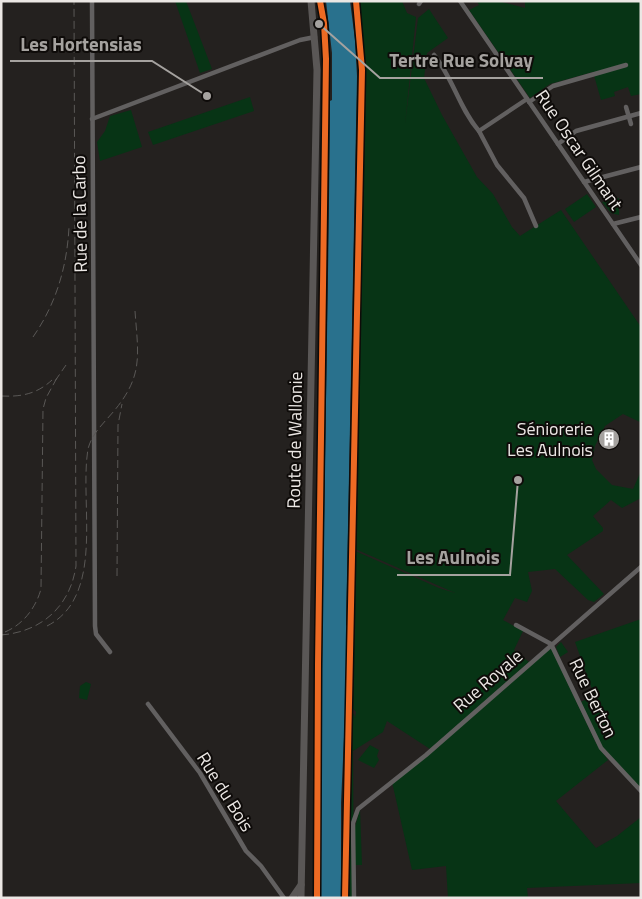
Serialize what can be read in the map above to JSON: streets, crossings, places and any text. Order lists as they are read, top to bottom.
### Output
{
  "streets": {
    "main road": ["Route de Wallonie"],
    "street": [
      "Rue Oscar Gilmant",
      "Rue de la Carbo",
      "Rue Royale",
      "Rue Berton",
      "Rue du Bois"
    ]
  },
  "crossings": [
    ["Rue Royale", "Rue Berton"]
  ],
  "places": {
    "other": ["Tertre Rue Solvay", "Les Hortensias", "Les Aulnois"],
    "building": ["Séniorerie Les Aulnois"]
  }
}
